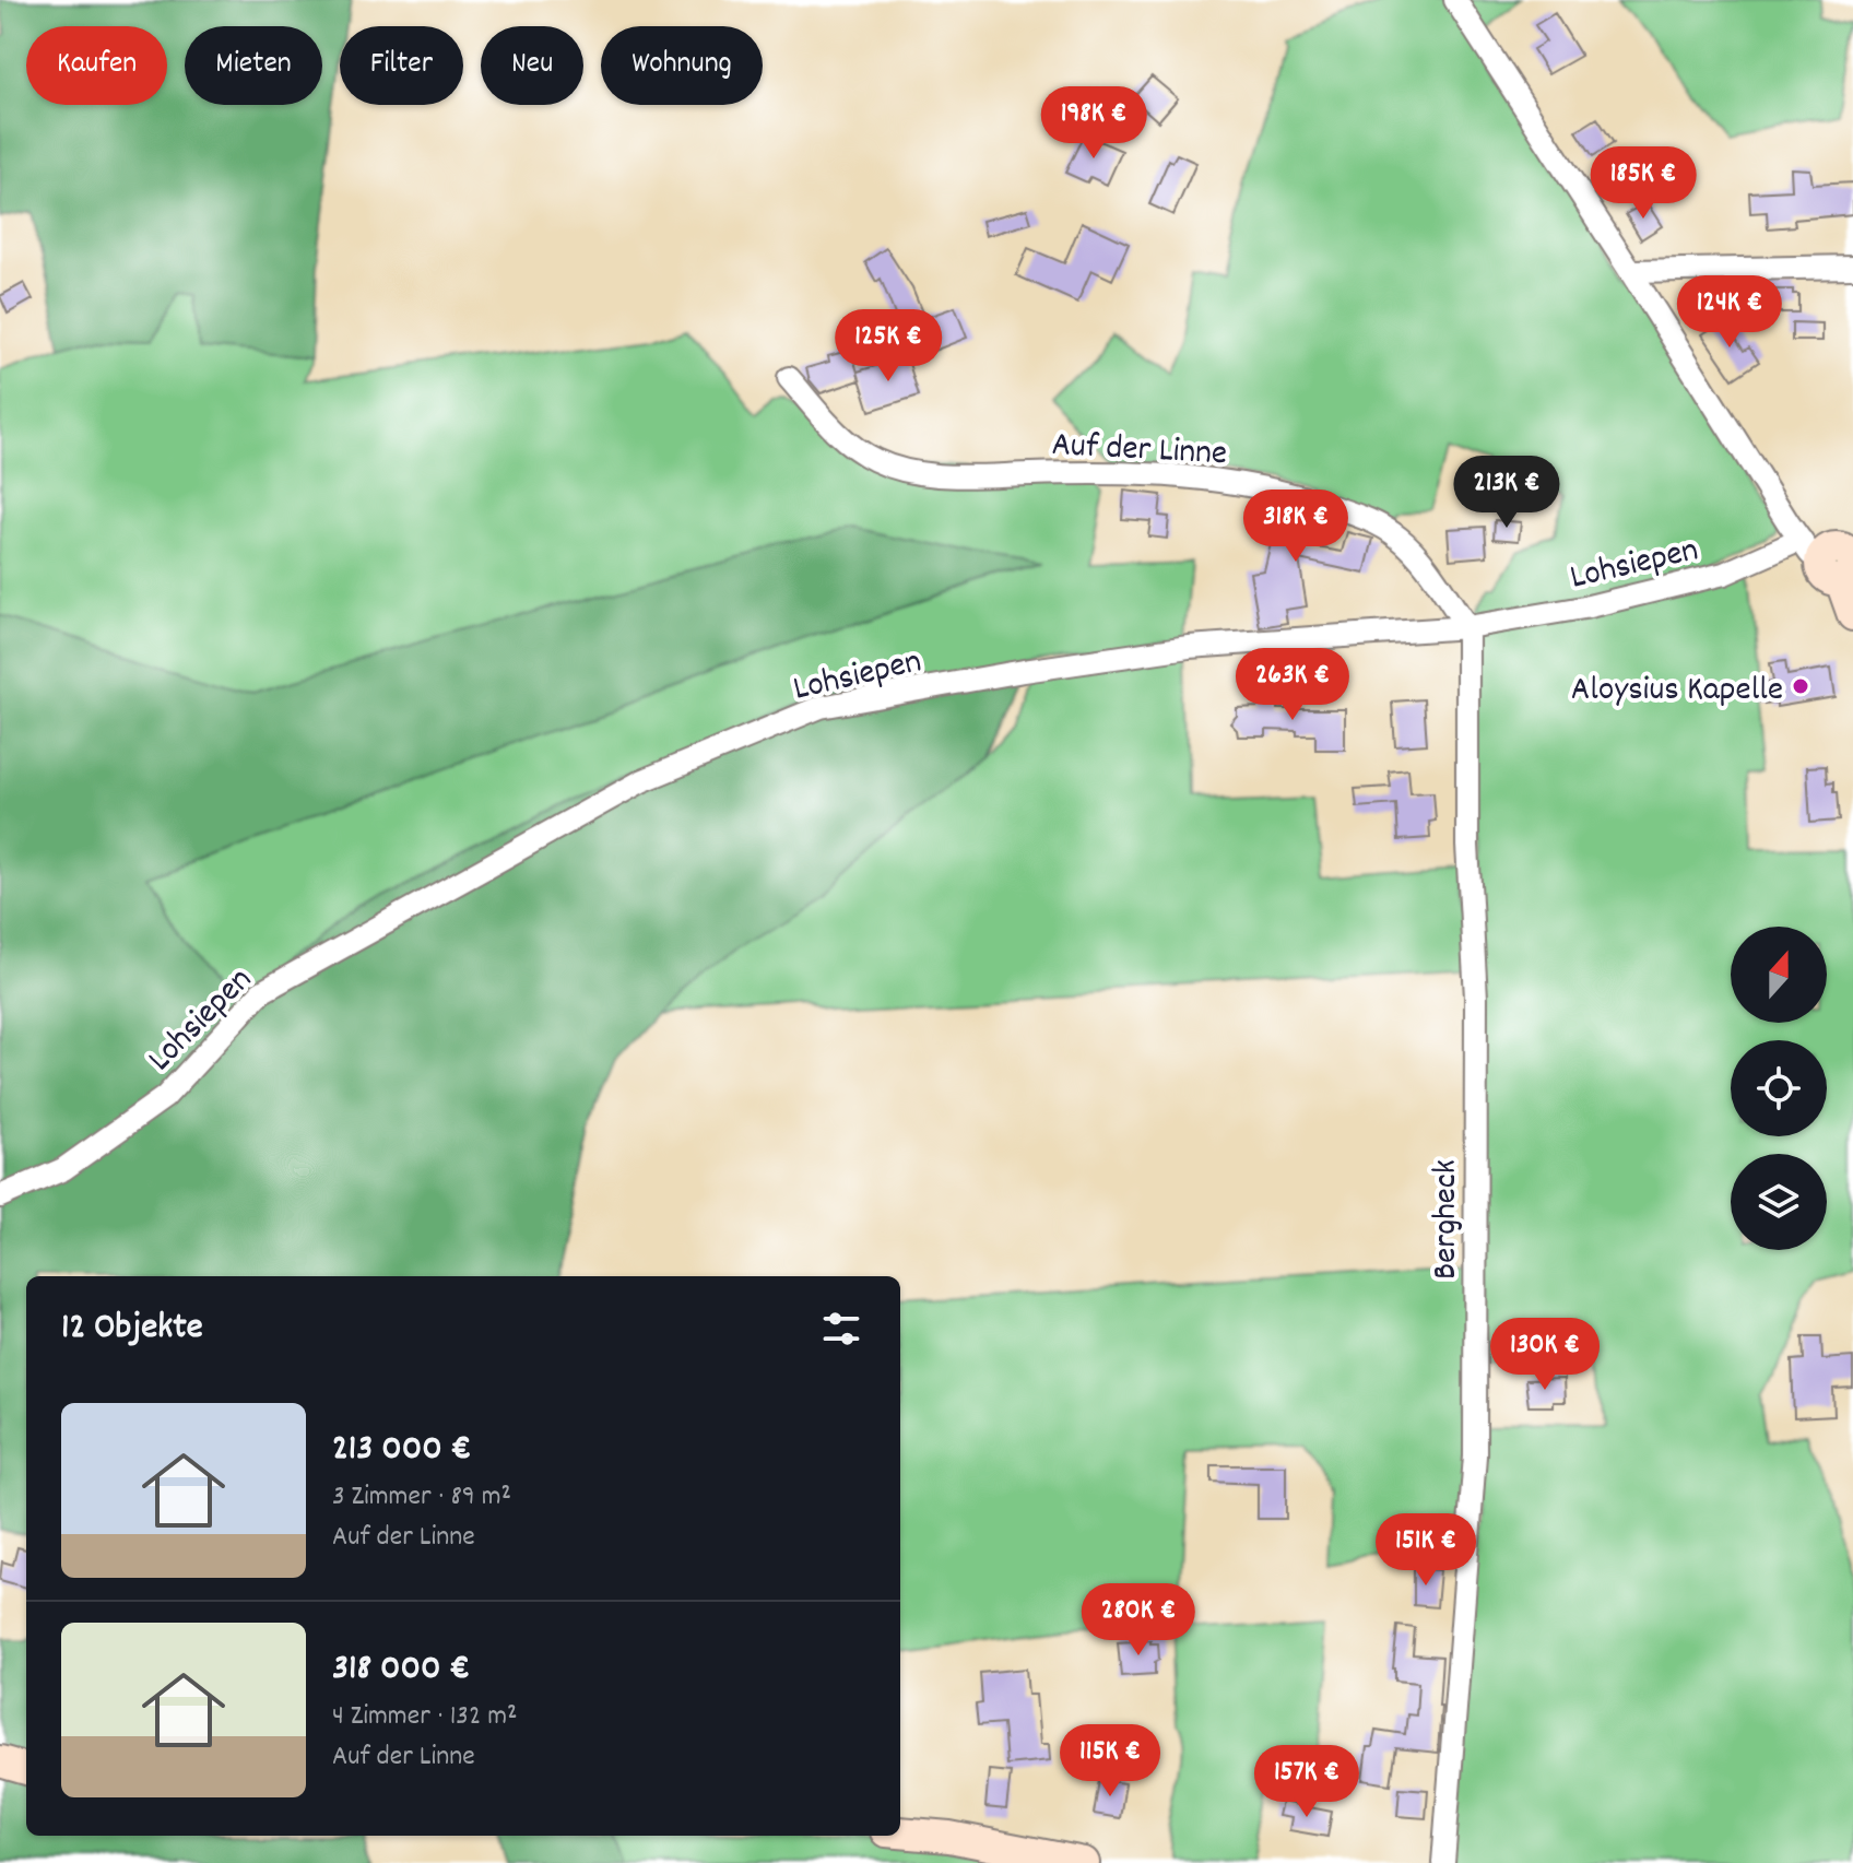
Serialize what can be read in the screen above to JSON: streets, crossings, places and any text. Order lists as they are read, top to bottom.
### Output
{
  "streets": {
    "street": ["Auf der Linne", "Lohsiepen", "Bergheck"]
  },
  "crossings": [
    ["Auf der Linne", "Lohsiepen"],
    ["Auf der Linne", "Bergheck"],
    ["Lohsiepen", "Bergheck"]
  ],
  "places": ["Aloysius Kapelle"],
  "north": "top",
  "page": {
    "chip": [
      "Kaufen",
      "Mieten",
      "Filter",
      "Neu",
      "Wohnung"
    ],
    "price": [
      "198K €",
      "185K €",
      "124K €",
      "125K €",
      "213K €",
      "318K €",
      "263K €",
      "130K €",
      "151K €",
      "280K €",
      "115K €",
      "157K €"
    ],
    "heading": "12 Objekte",
    "list": [
      {
        "name": "213 000 €",
        "note": "3 Zimmer · 89 m² · Auf der Linne"
      },
      {
        "name": "318 000 €",
        "note": "4 Zimmer · 132 m² · Auf der Linne"
      }
    ]
  }
}
